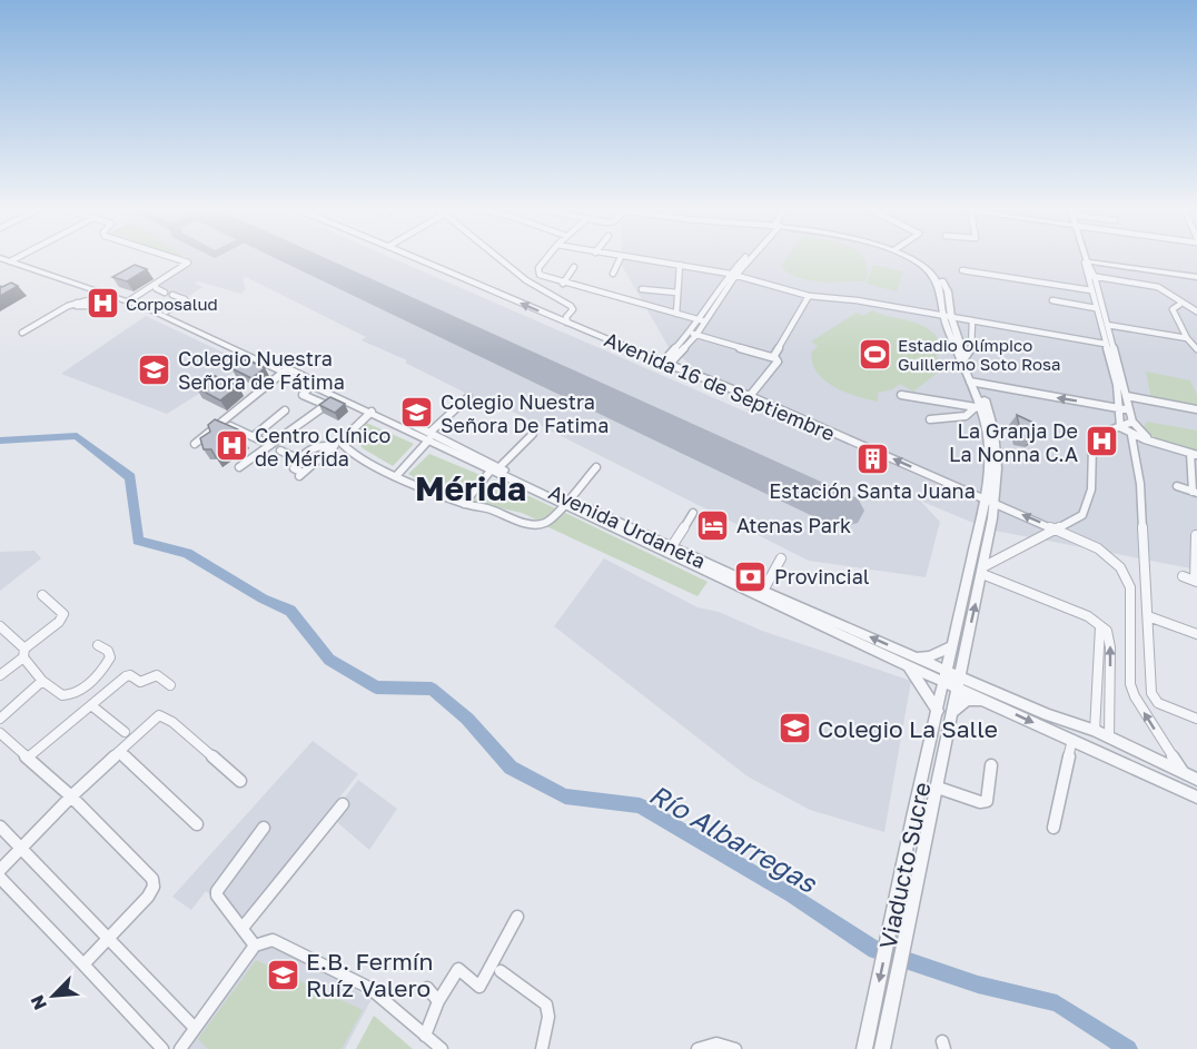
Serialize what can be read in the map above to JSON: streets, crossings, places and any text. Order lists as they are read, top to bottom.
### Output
{
  "streets": {
    "street": ["Avenida 16 de Septiembre", "Avenida Urdaneta", "Viaducto Sucre"]
  },
  "crossings": [
    ["Avenida Urdaneta", "Viaducto Sucre"]
  ],
  "districts": ["Mérida"],
  "water": ["Río Albarregas"],
  "places": {
    "hospital": ["Corposalud", "La Granja De La Nonna C.A", "Centro Clínico de Mérida"],
    "sports": ["Estadio Olímpico Guillermo Soto Rosa"],
    "school or university": [
      "Colegio Nuestra Señora de Fátima",
      "Colegio Nuestra Señora De Fatima",
      "Colegio La Salle",
      "E.B. Fermín Ruíz Valero"
    ],
    "building": ["Estación Santa Juana"],
    "hotel": ["Atenas Park"],
    "bank": ["Provincial"]
  },
  "north": "bottom left"
}
